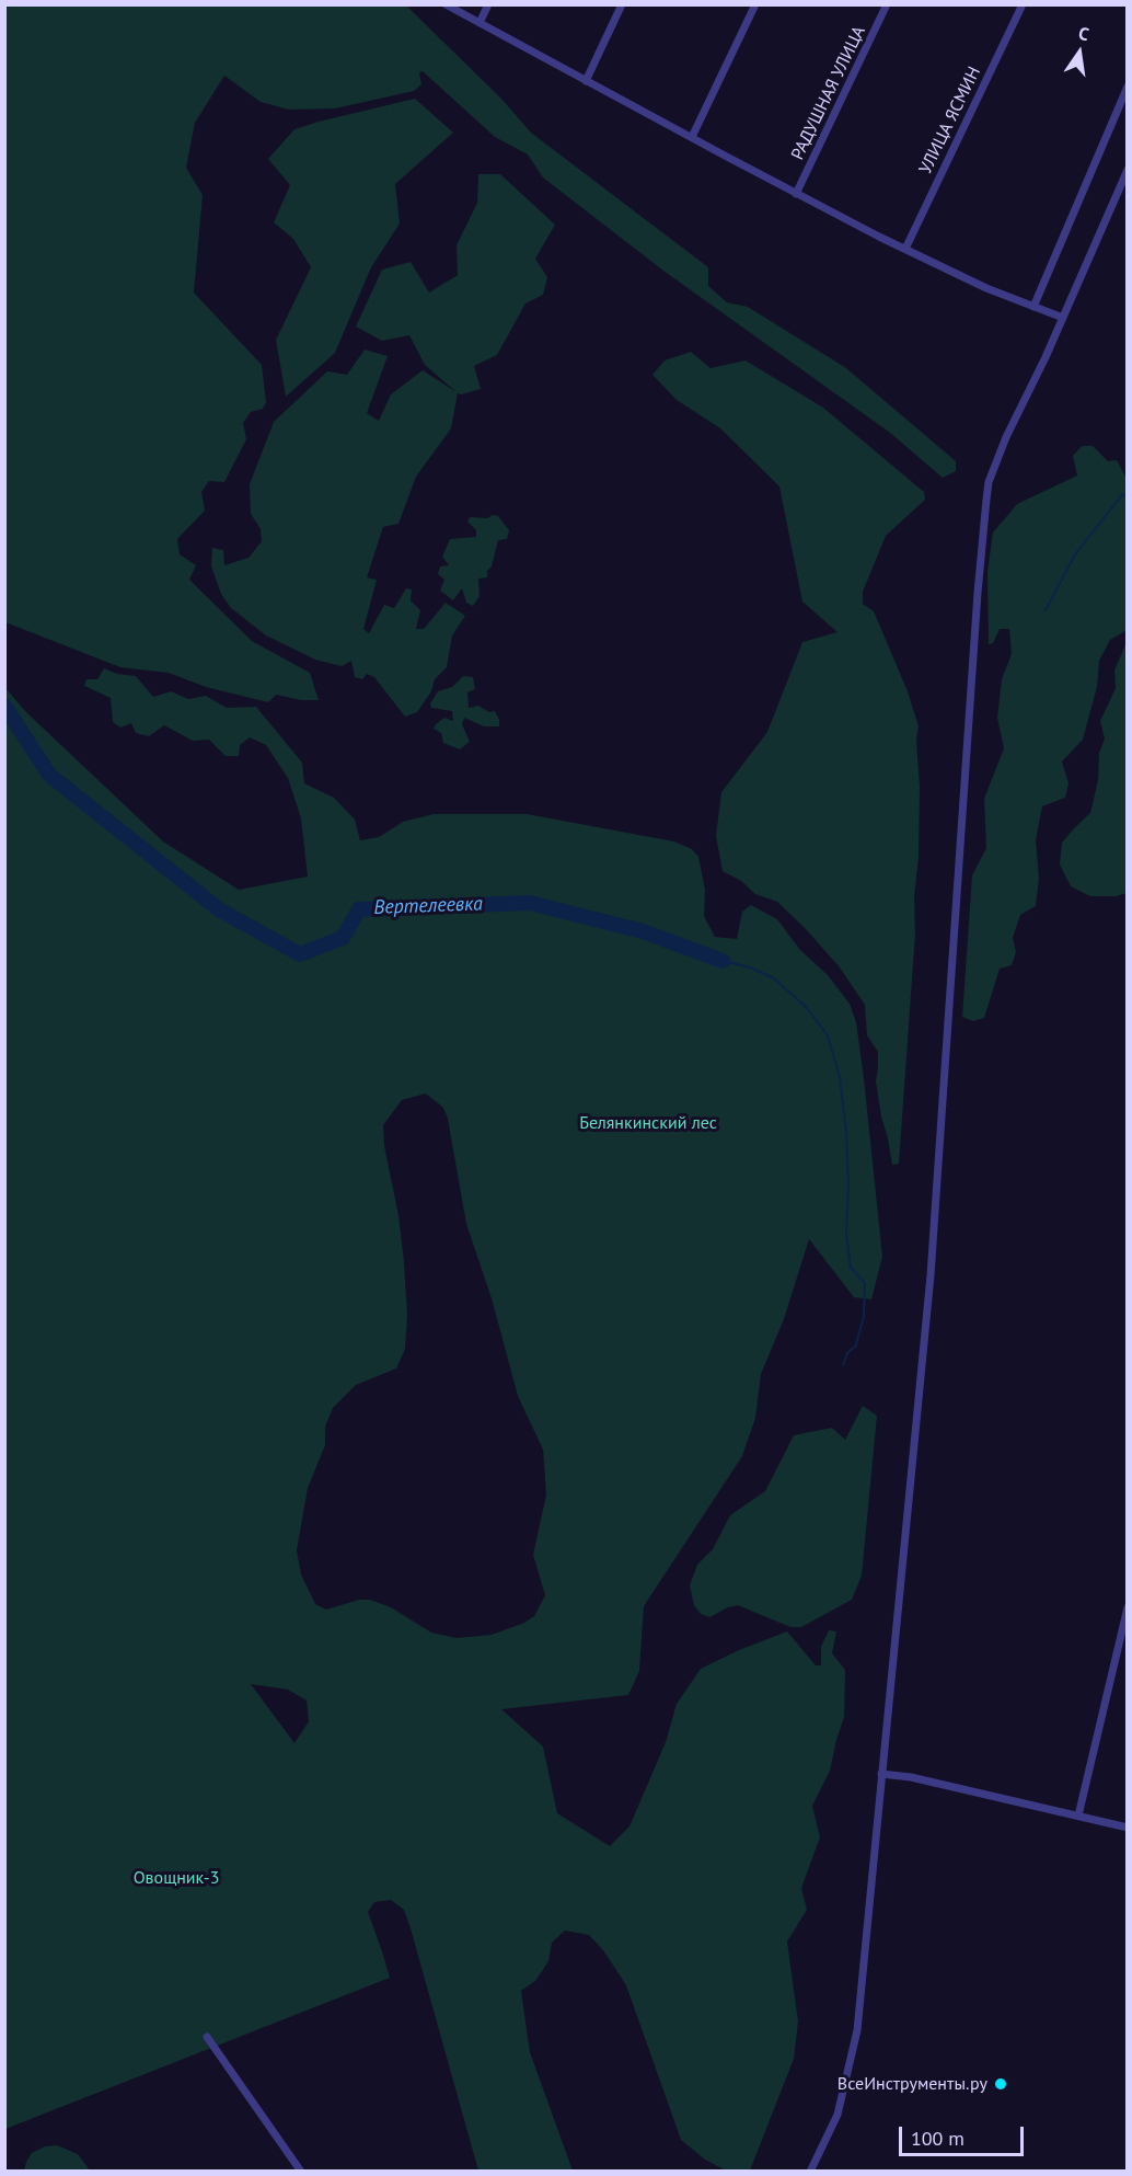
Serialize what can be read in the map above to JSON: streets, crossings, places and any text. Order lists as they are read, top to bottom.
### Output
{
  "streets": {
    "street": ["РАДУШНАЯ УЛИЦА", "УЛИЦА ЯСМИН"]
  },
  "water": ["Вертелеевка"],
  "parks": ["Белянкинский лес", "Овощник-3"],
  "places": ["ВсеИнструменты.ру"],
  "scale_bar": "100 m",
  "north": "top"
}
